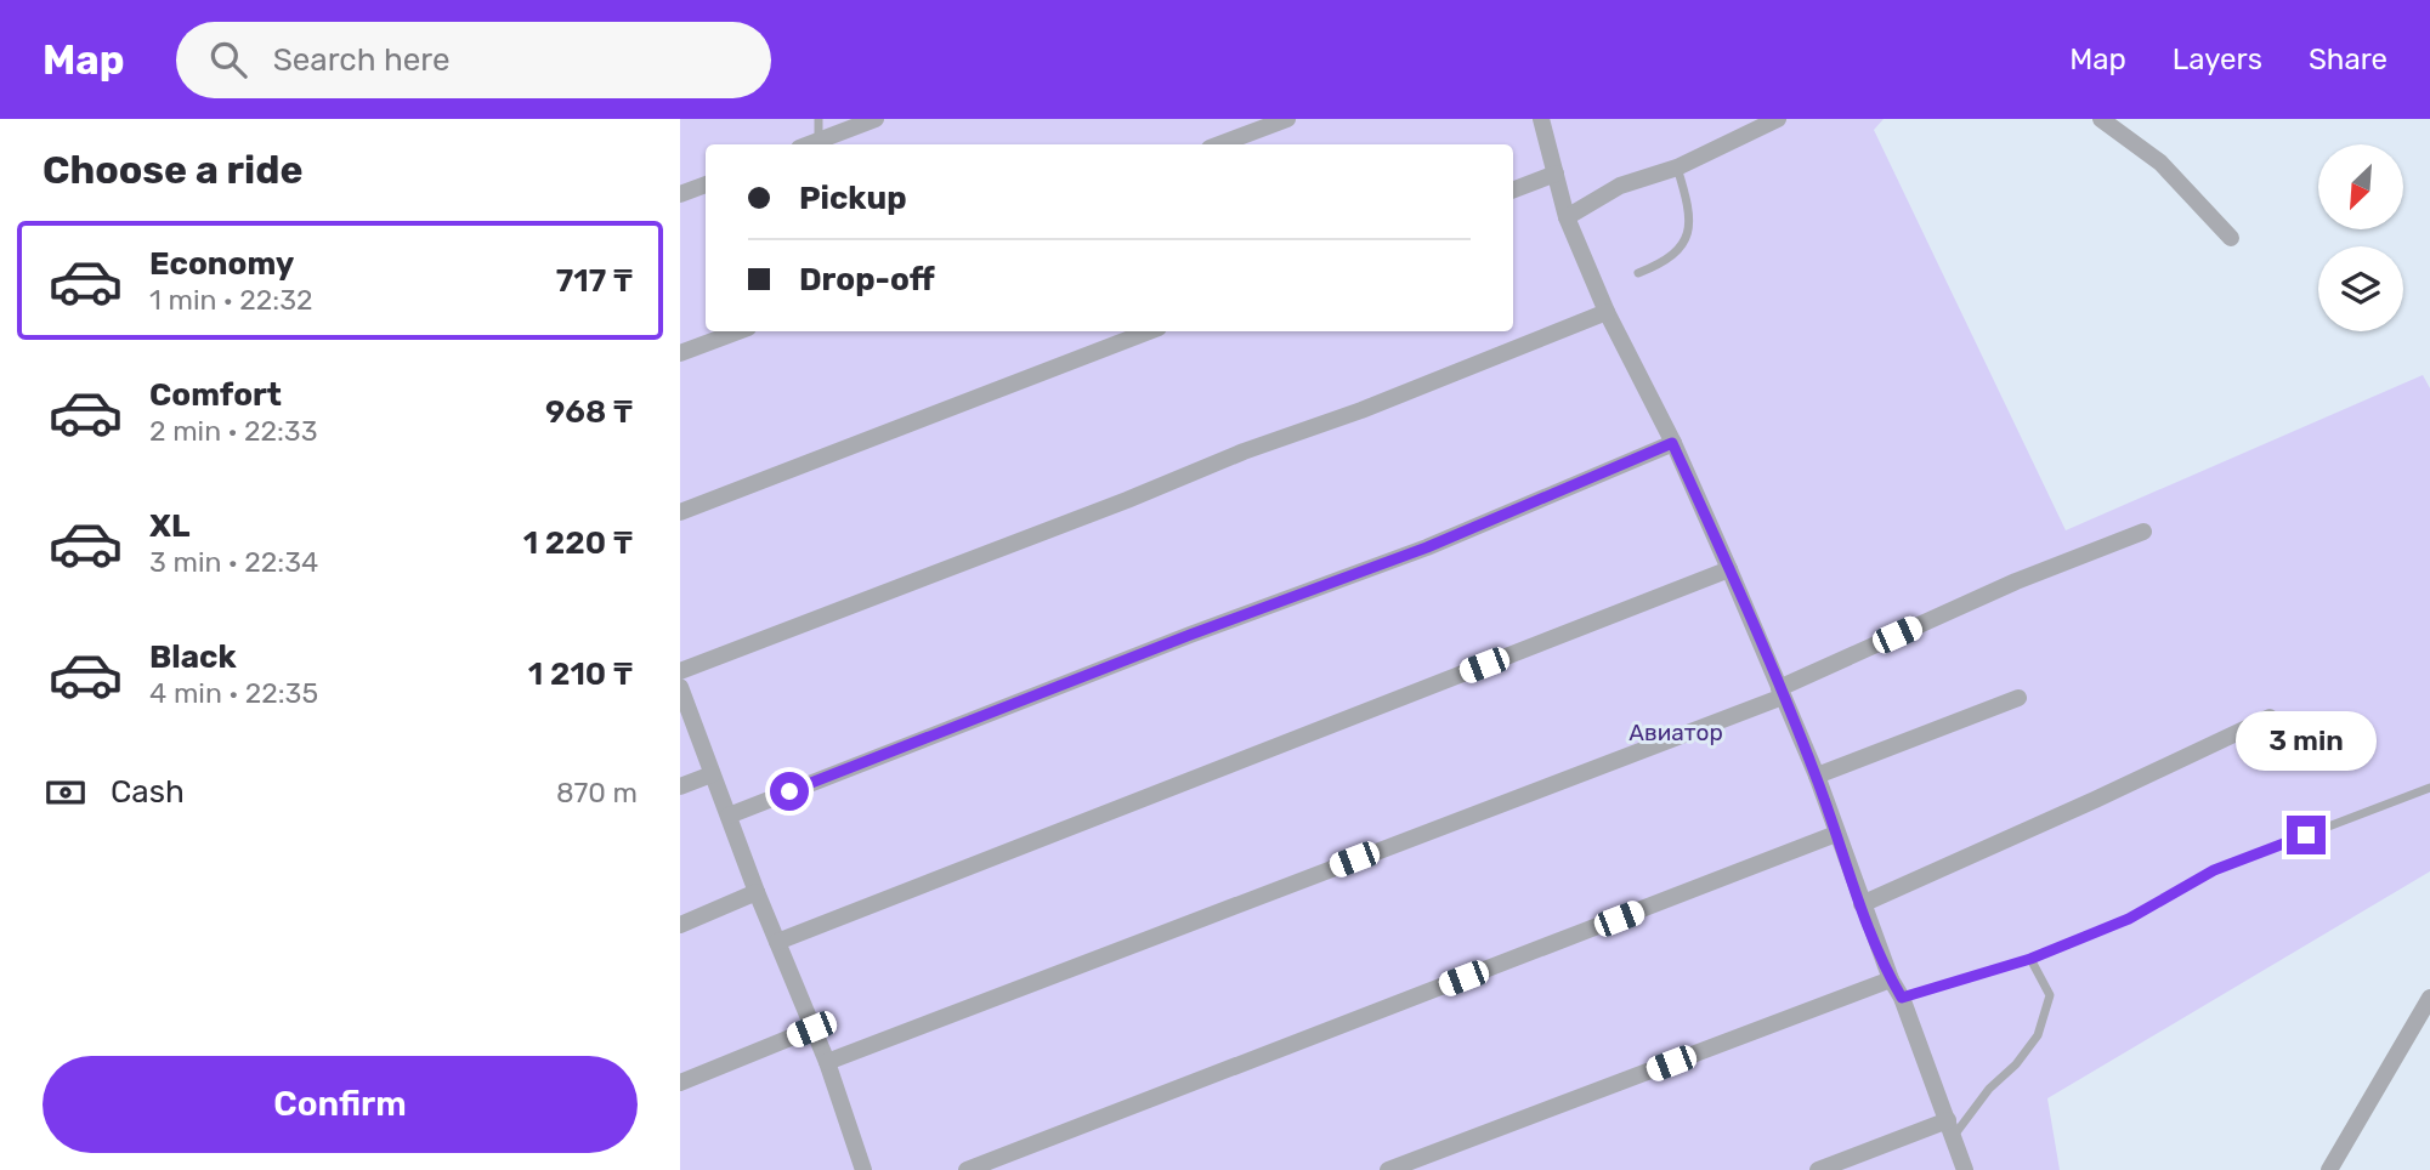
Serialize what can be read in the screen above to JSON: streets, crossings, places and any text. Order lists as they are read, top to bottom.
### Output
{
  "parks": ["Авиатор"],
  "north": "bottom left",
  "page": {
    "header": "Map",
    "search": "Search here",
    "nav": ["Map", "Layers", "Share"],
    "heading": "Choose a ride",
    "banner": ["Pickup", "Drop-off"],
    "list": [
      {
        "name": "Economy",
        "note": "1 min · 22:32",
        "value": "717 ₸"
      },
      {
        "name": "Comfort",
        "note": "2 min · 22:33",
        "value": "968 ₸"
      },
      {
        "name": "XL",
        "note": "3 min · 22:34",
        "value": "1 220 ₸"
      },
      {
        "name": "Black",
        "note": "4 min · 22:35",
        "value": "1 210 ₸"
      }
    ],
    "bubble": "3 min",
    "pay": ["Cash", "870 m"],
    "buttons": "Confirm"
  }
}
